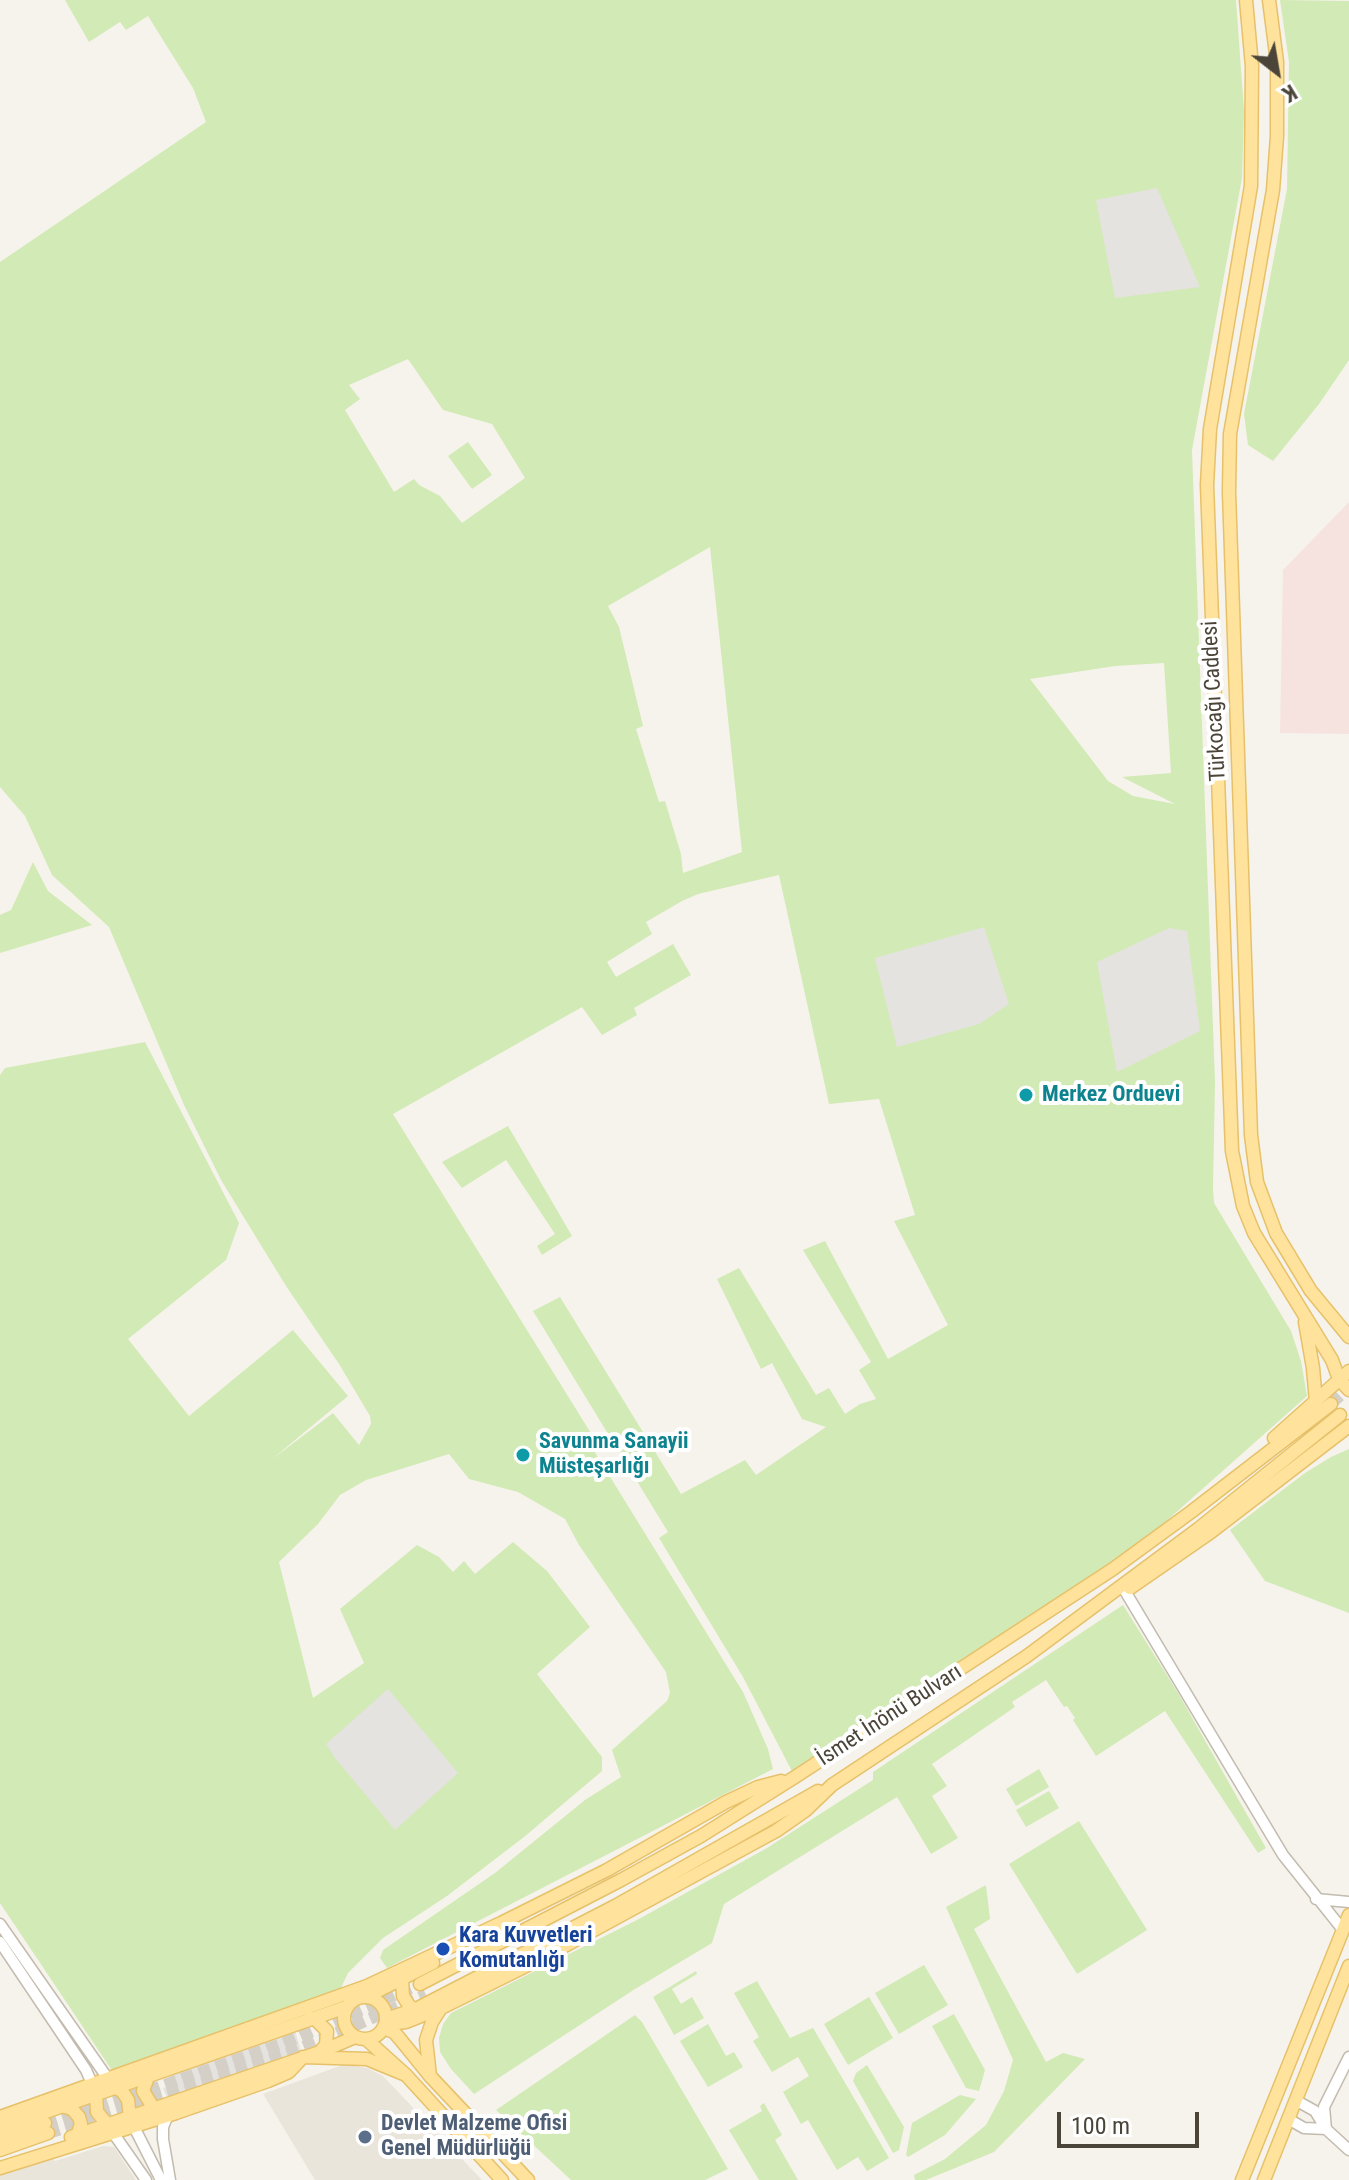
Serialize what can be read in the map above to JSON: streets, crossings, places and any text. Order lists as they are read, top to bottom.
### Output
{
  "streets": {
    "main road": ["Türkocağı Caddesi", "İsmet İnönü Bulvarı"]
  },
  "places": [
    "Merkez Orduevi",
    "Savunma Sanayii Müsteşarlığı",
    "Kara Kuvvetleri Komutanlığı",
    "Devlet Malzeme Ofisi Genel Müdürlüğü"
  ],
  "scale_bar": "100 m",
  "north": "bottom right"
}
